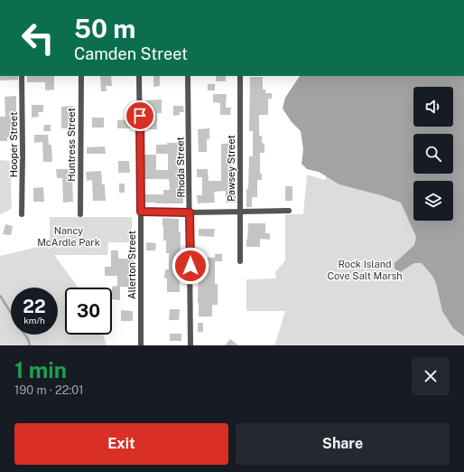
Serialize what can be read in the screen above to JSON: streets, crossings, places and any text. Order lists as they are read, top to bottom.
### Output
{
  "streets": {
    "street": [
      "Hooper Street",
      "Huntress Street",
      "Rhoda Street",
      "Pawsey Street",
      "Allerton Street"
    ]
  },
  "parks": ["Nancy McArdle Park", "Rock Island Cove Salt Marsh"],
  "page": {
    "turn": ["50 m", "Camden Street"],
    "speed": "22 km/h",
    "limit": "30",
    "heading": ["1 min", "190 m · 22:01"],
    "buttons": ["Exit", "Share"]
  }
}
